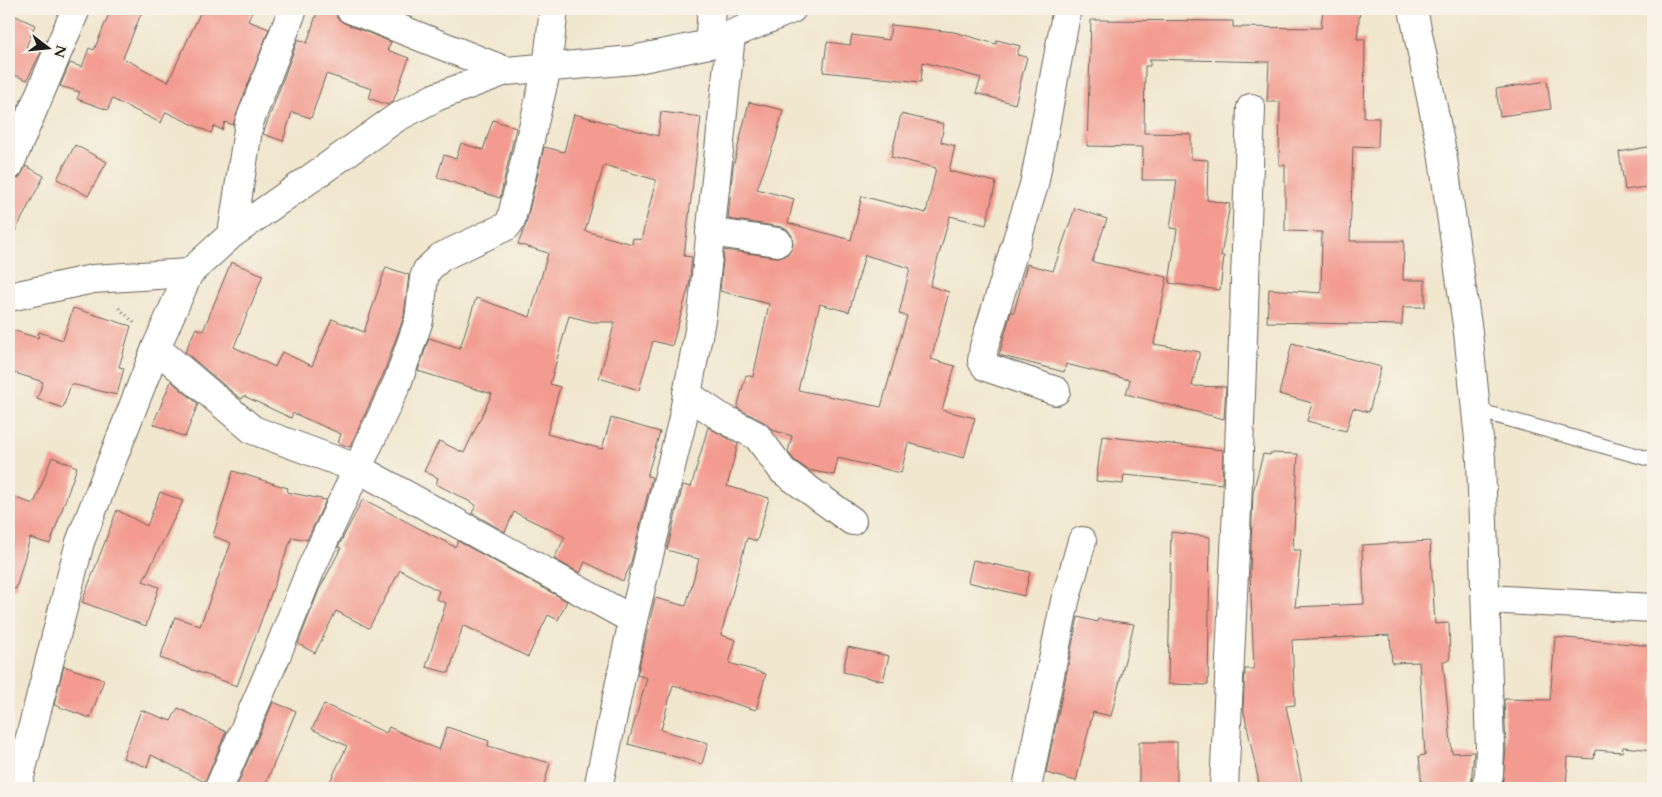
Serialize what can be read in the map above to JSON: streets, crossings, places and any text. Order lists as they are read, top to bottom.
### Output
{
  "north": "right"
}
